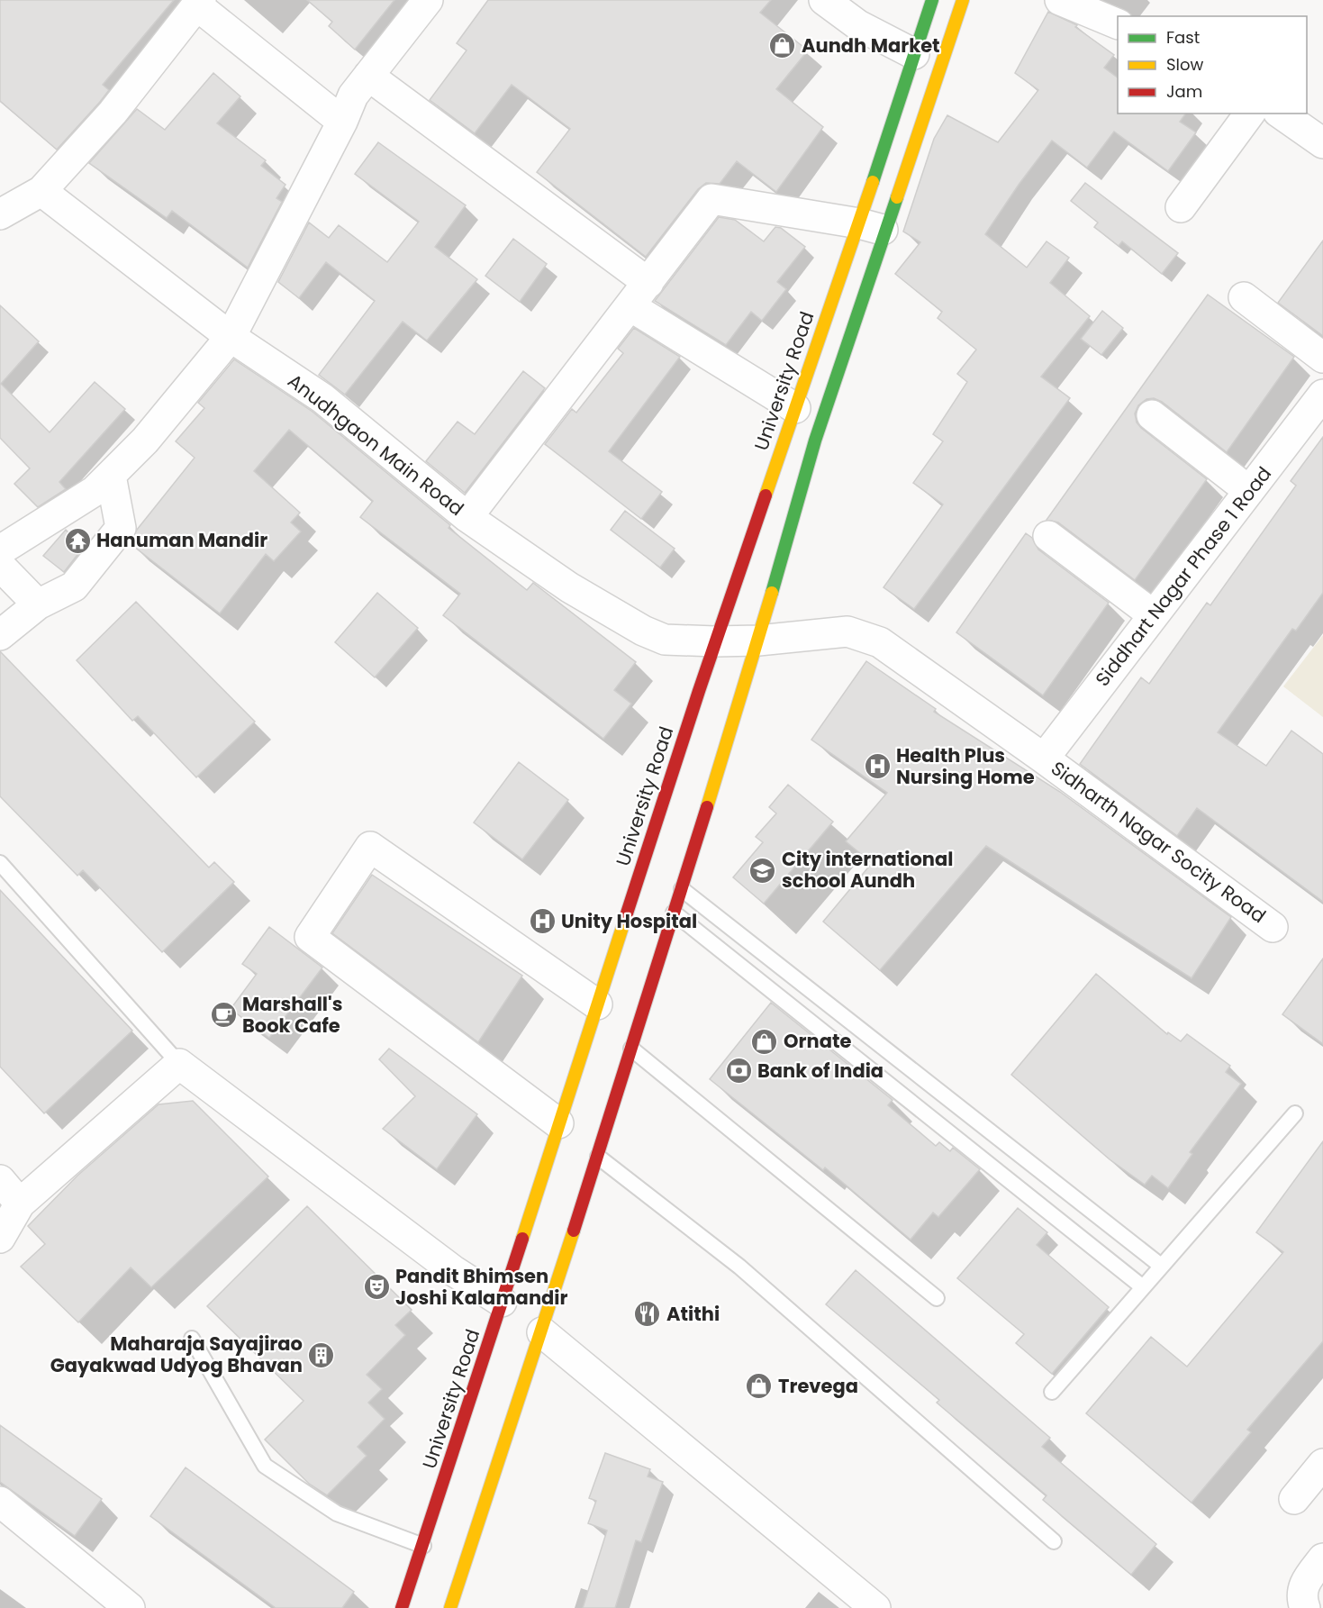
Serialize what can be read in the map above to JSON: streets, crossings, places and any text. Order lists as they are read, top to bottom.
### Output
{
  "streets": {
    "main road": ["University Road"],
    "street": ["Anudhgaon Main Road", "Siddhart Nagar Phase 1 Road", "Sidharth Nagar Socity Road"]
  },
  "crossings": [
    ["University Road", "Anudhgaon Main Road"],
    ["University Road", "Sidharth Nagar Socity Road"],
    ["Anudhgaon Main Road", "Sidharth Nagar Socity Road"],
    ["Siddhart Nagar Phase 1 Road", "Sidharth Nagar Socity Road"]
  ],
  "places": {
    "shop": ["Aundh Market", "Ornate", "Trevega"],
    "temple": ["Hanuman Mandir"],
    "hospital": ["Health Plus Nursing Home", "Unity Hospital"],
    "school or university": ["City international school Aundh"],
    "cafe": ["Marshall's Book Cafe"],
    "bank": ["Bank of India"],
    "theatre": ["Pandit Bhimsen Joshi Kalamandir"],
    "restaurant": ["Atithi"],
    "building": ["Maharaja Sayajirao Gayakwad Udyog Bhavan"]
  },
  "legend": ["Fast", "Slow", "Jam"]
}
